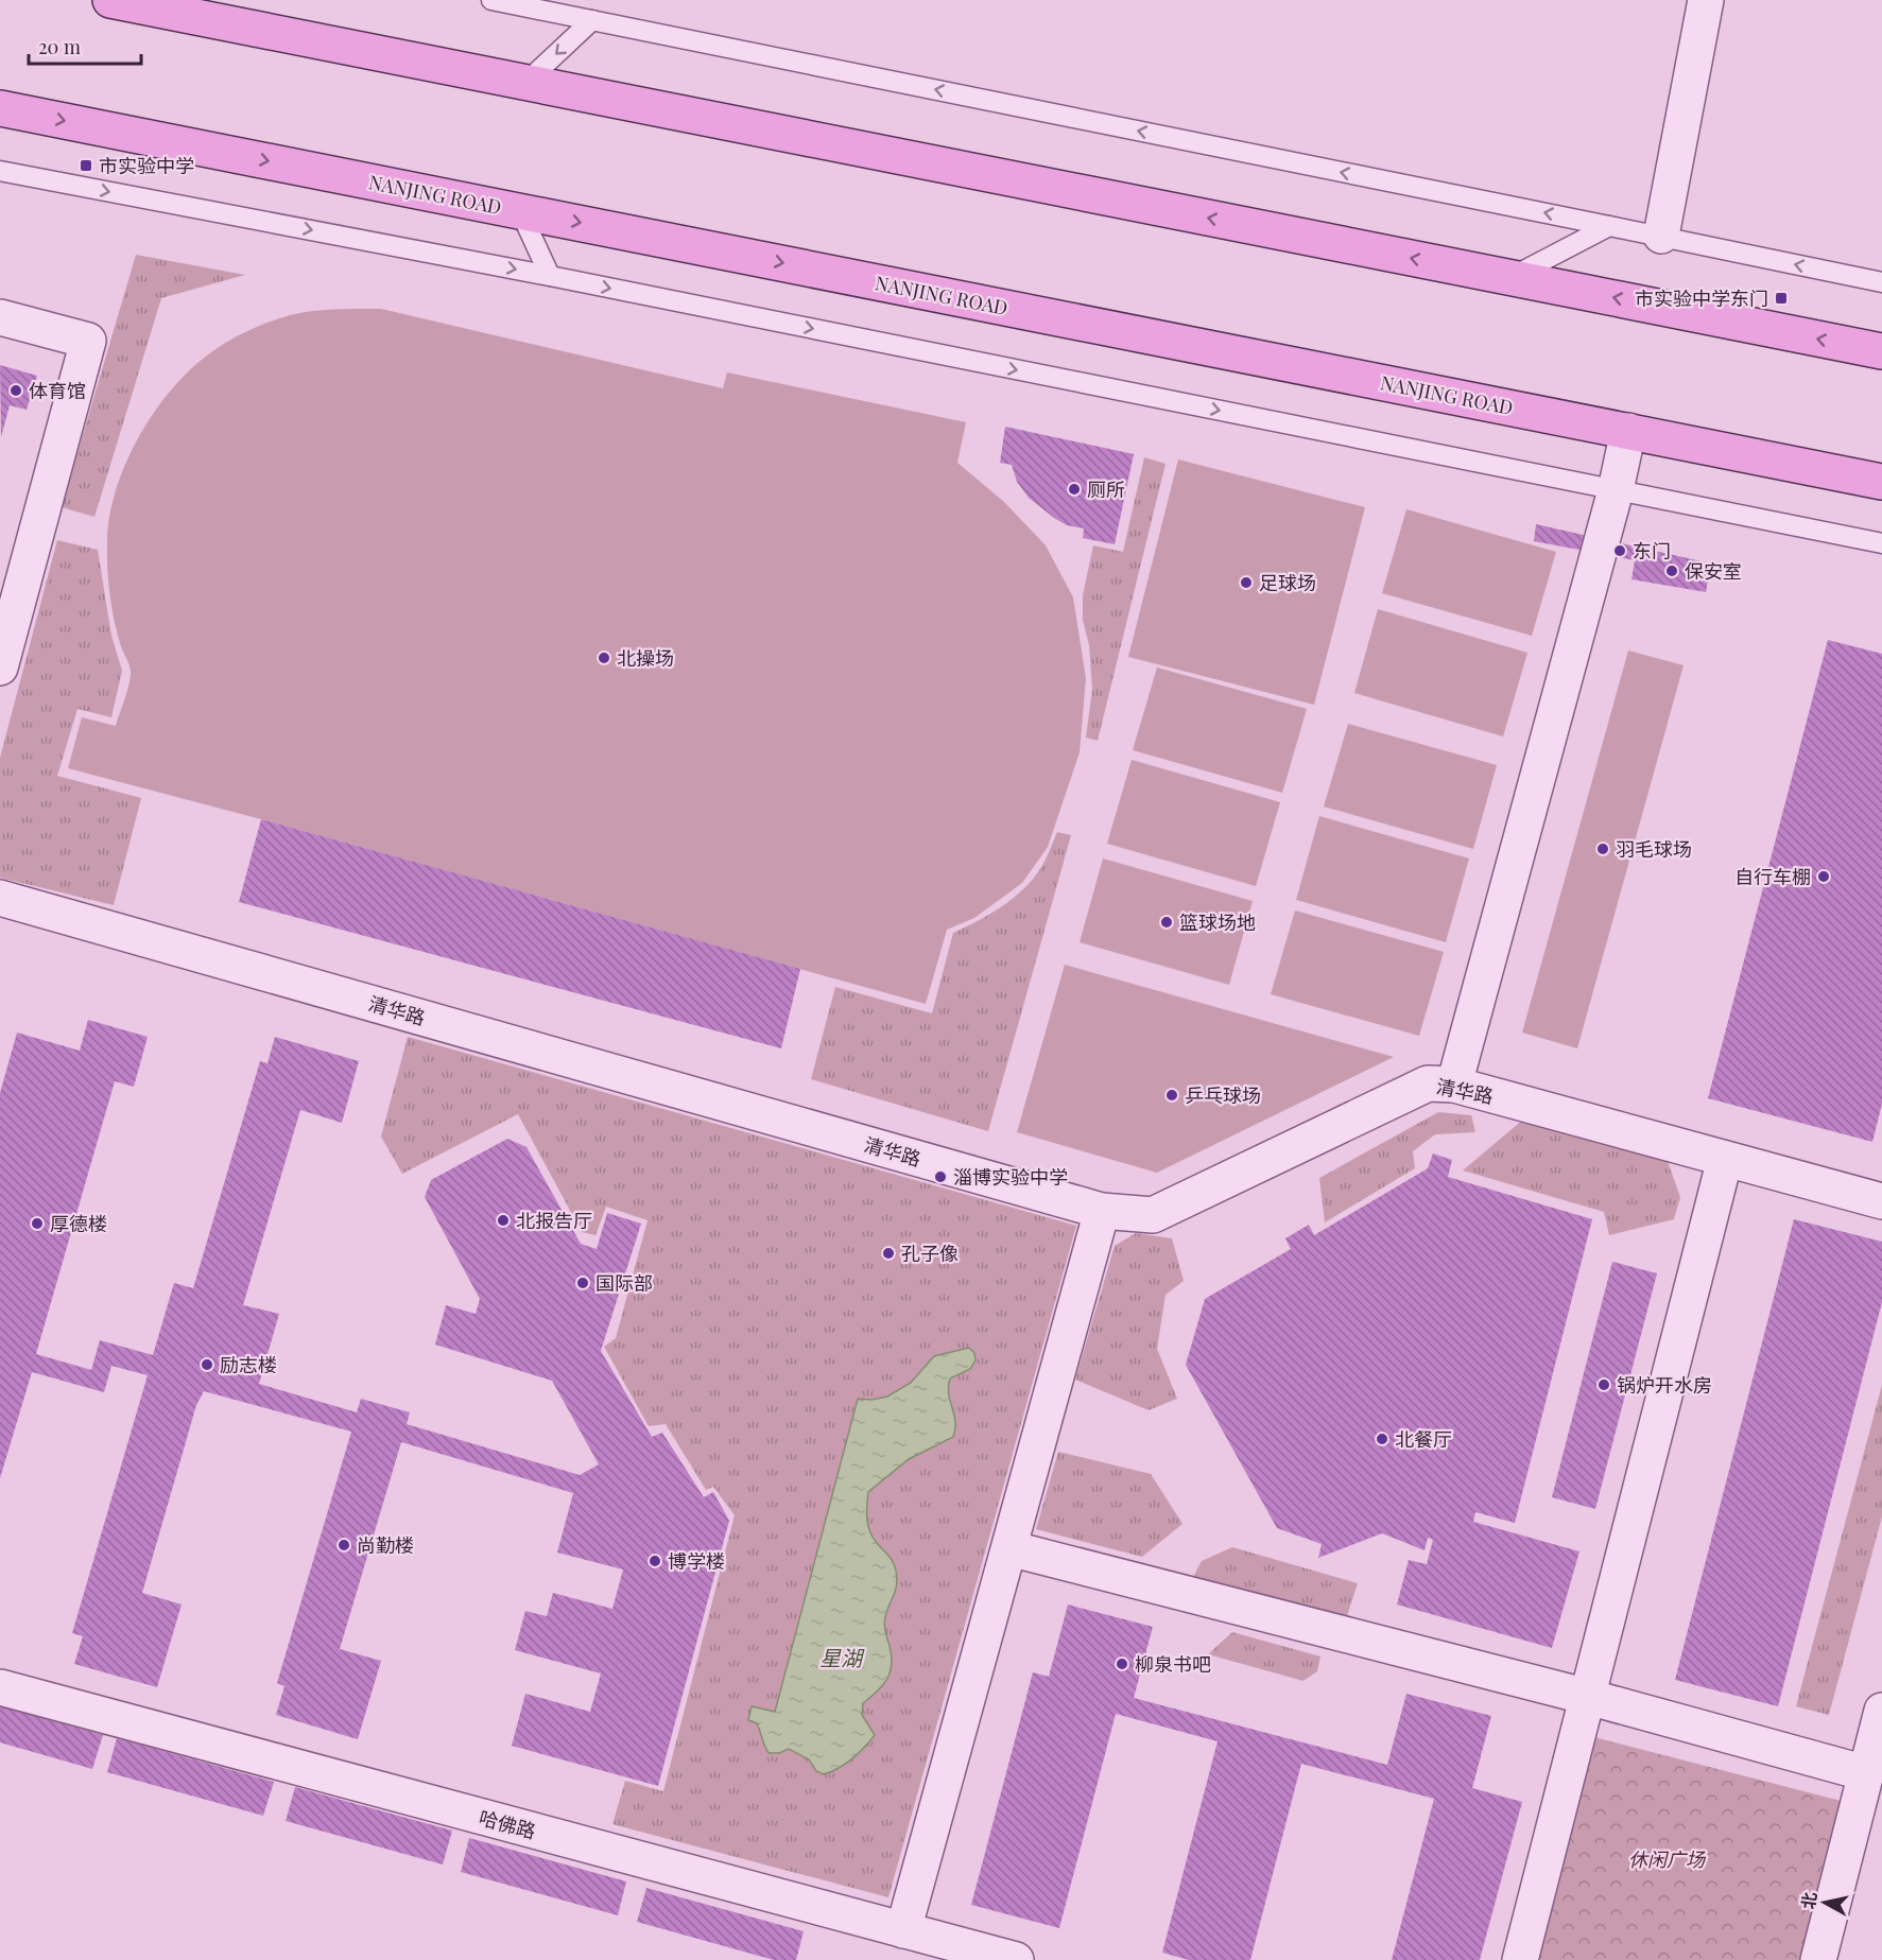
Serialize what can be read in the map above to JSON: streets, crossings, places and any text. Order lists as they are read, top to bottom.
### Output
{
  "streets": {
    "main road": ["NANJING ROAD"],
    "street": ["清华路", "哈佛路"]
  },
  "water": ["星湖"],
  "parks": ["休闲广场"],
  "places": {
    "transit": ["市实验中学", "市实验中学东门"],
    "other": [
      "体育馆",
      "厕所",
      "东门",
      "保安室",
      "足球场",
      "北操场",
      "羽毛球场",
      "自行车棚",
      "篮球场地",
      "乒乓球场",
      "淄博实验中学",
      "北报告厅",
      "厚德楼",
      "孔子像",
      "国际部",
      "励志楼",
      "锅炉开水房",
      "北餐厅",
      "尚勤楼",
      "博学楼",
      "柳泉书吧"
    ]
  },
  "scale_bar": "20 m",
  "north": "left"
}
